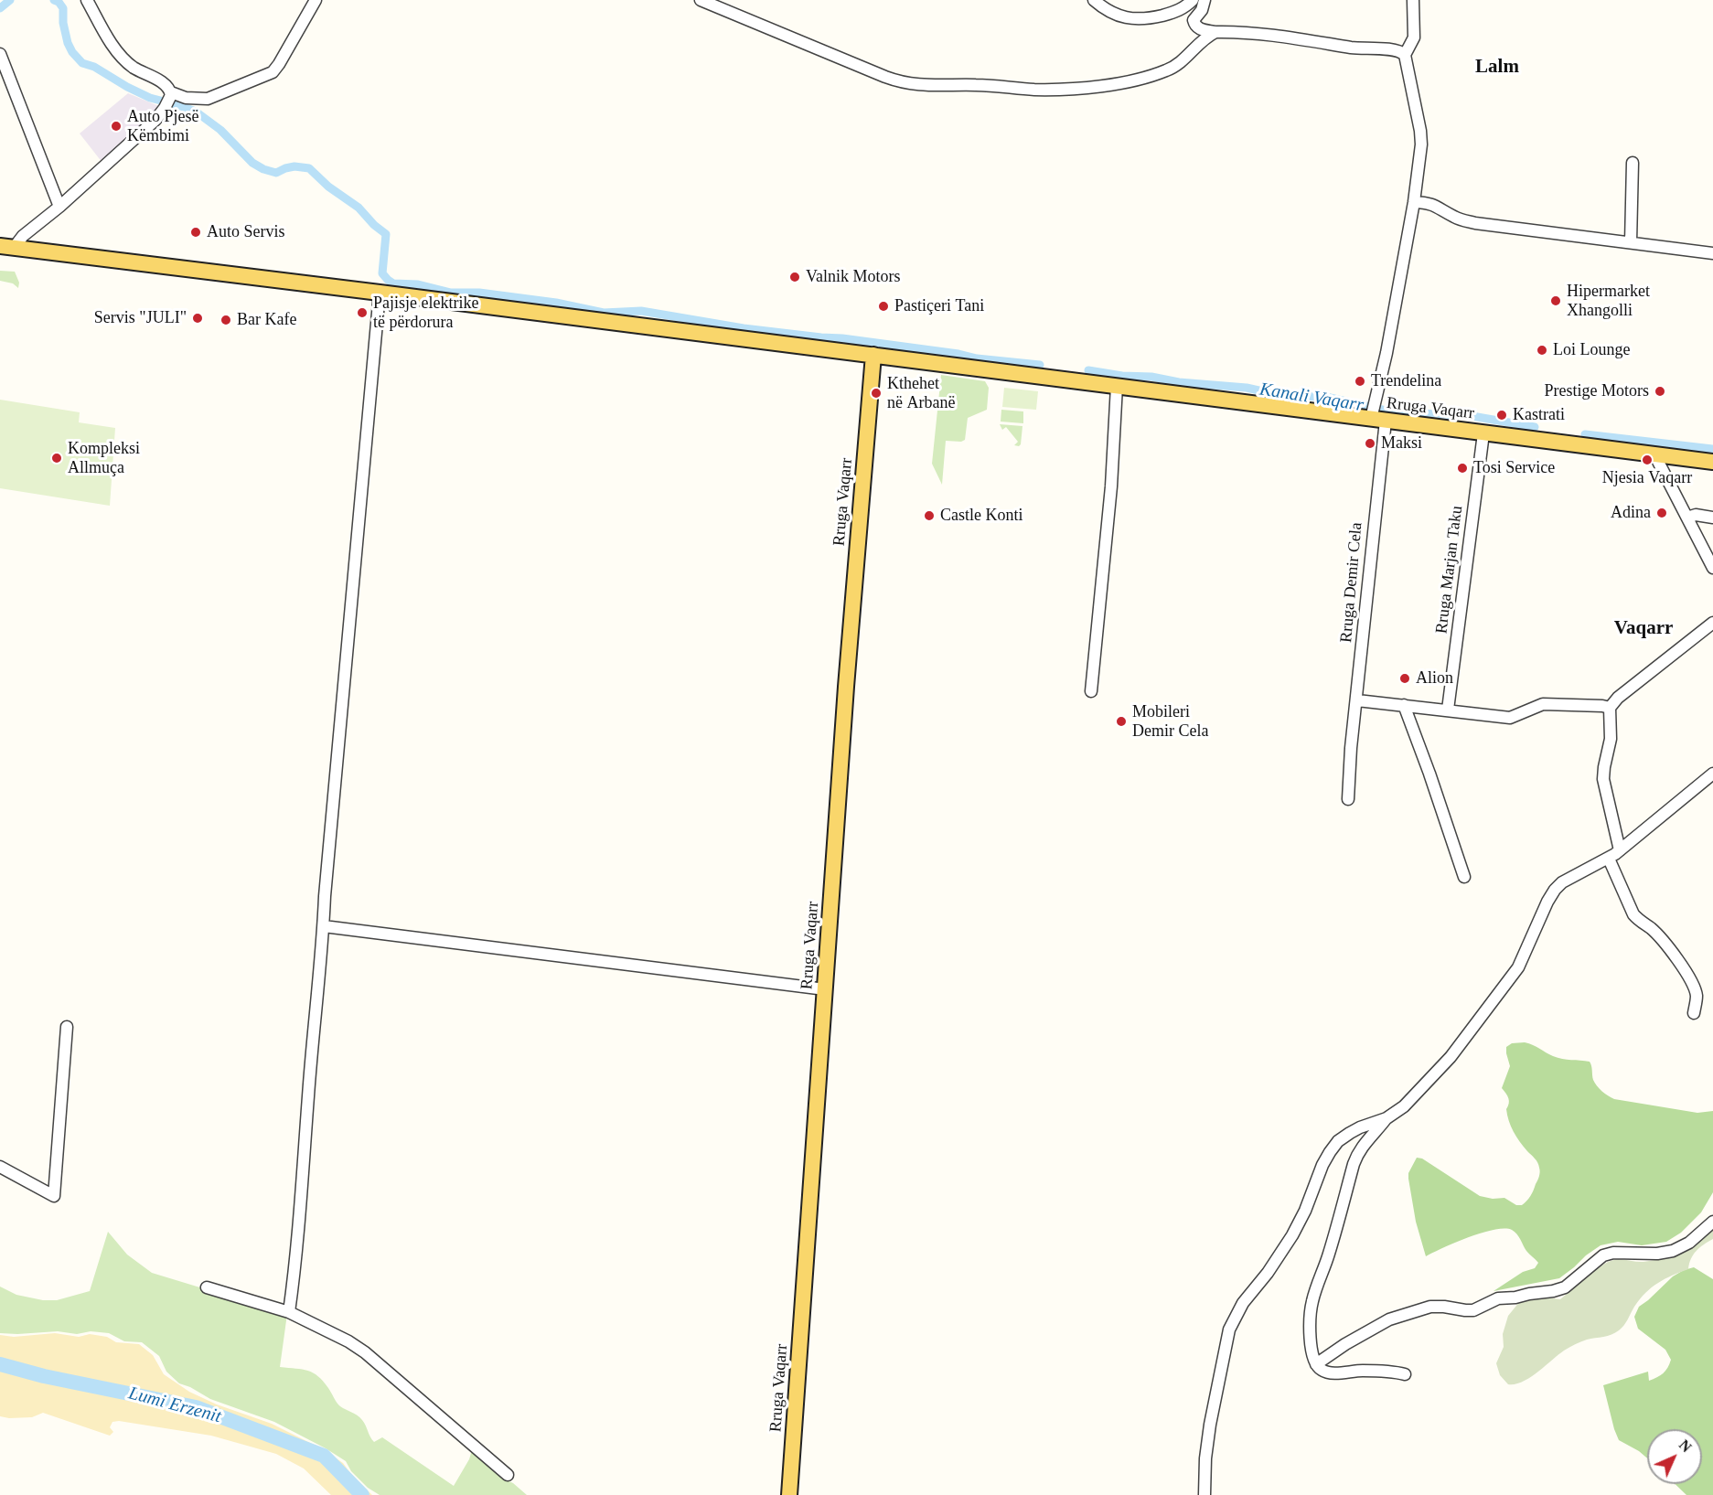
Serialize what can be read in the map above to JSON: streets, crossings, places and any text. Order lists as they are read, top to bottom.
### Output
{
  "streets": {
    "main road": ["Rruga Vaqarr"],
    "street": ["Rruga Marjan Taku", "Rruga Demir Cela"]
  },
  "crossings": [
    ["Rruga Vaqarr", "Rruga Marjan Taku"],
    ["Rruga Vaqarr", "Rruga Demir Cela"]
  ],
  "districts": ["Lalm", "Vaqarr"],
  "water": ["Kanali Vaqarr", "Lumi Erzenit"],
  "places": [
    "Auto Pjesë Këmbimi",
    "Auto Servis",
    "Valnik Motors",
    "Hipermarket Xhangolli",
    "Pastiçeri Tani",
    "Pajisje elektrike të përdorura",
    "Servis \"JULI\"",
    "Bar Kafe",
    "Loi Lounge",
    "Trendelina",
    "Prestige Motors",
    "Kthehet në Arbanë",
    "Kastrati",
    "Maksi",
    "Kompleksi Allmuça",
    "Njesia Vaqarr",
    "Tosi Service",
    "Adina",
    "Castle Konti",
    "Alion",
    "Mobileri Demir Cela"
  ],
  "north": "top right"
}
